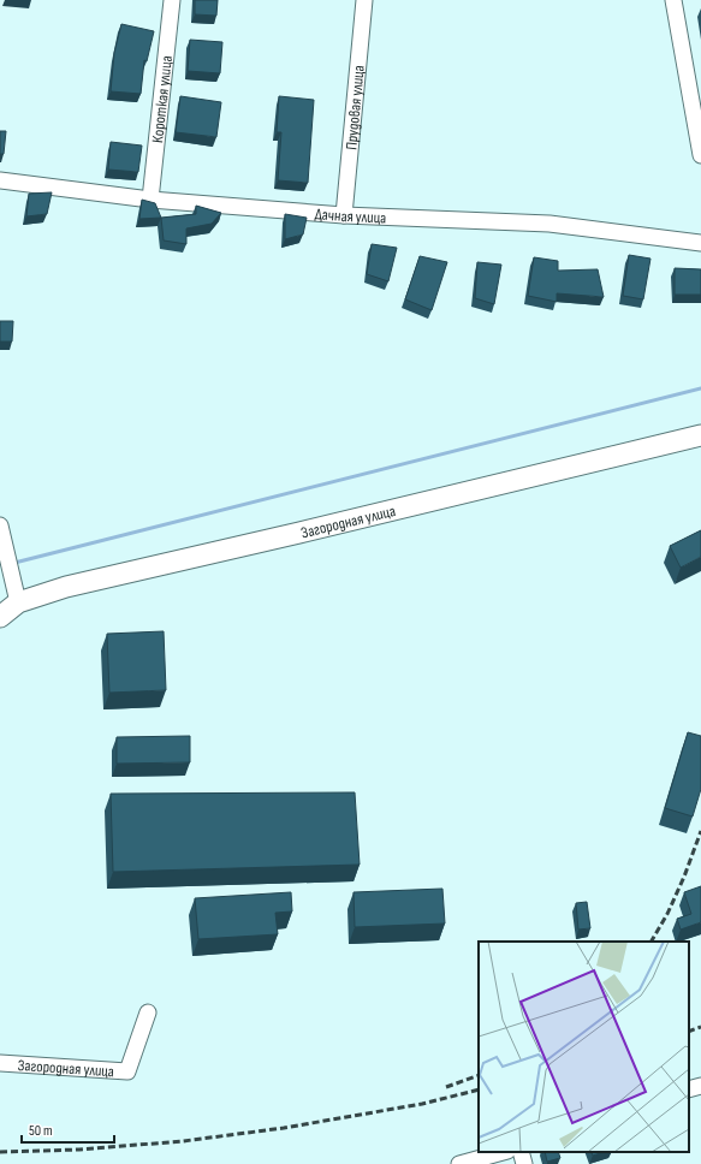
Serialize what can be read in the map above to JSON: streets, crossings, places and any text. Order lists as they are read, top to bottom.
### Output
{
  "streets": {
    "main road": ["Загородная улица"],
    "street": ["Короткая улица", "Прудовая улица", "Дачная улица"]
  },
  "crossings": [
    ["Короткая улица", "Дачная улица"],
    ["Прудовая улица", "Дачная улица"]
  ],
  "scale_bar": "50 m"
}
